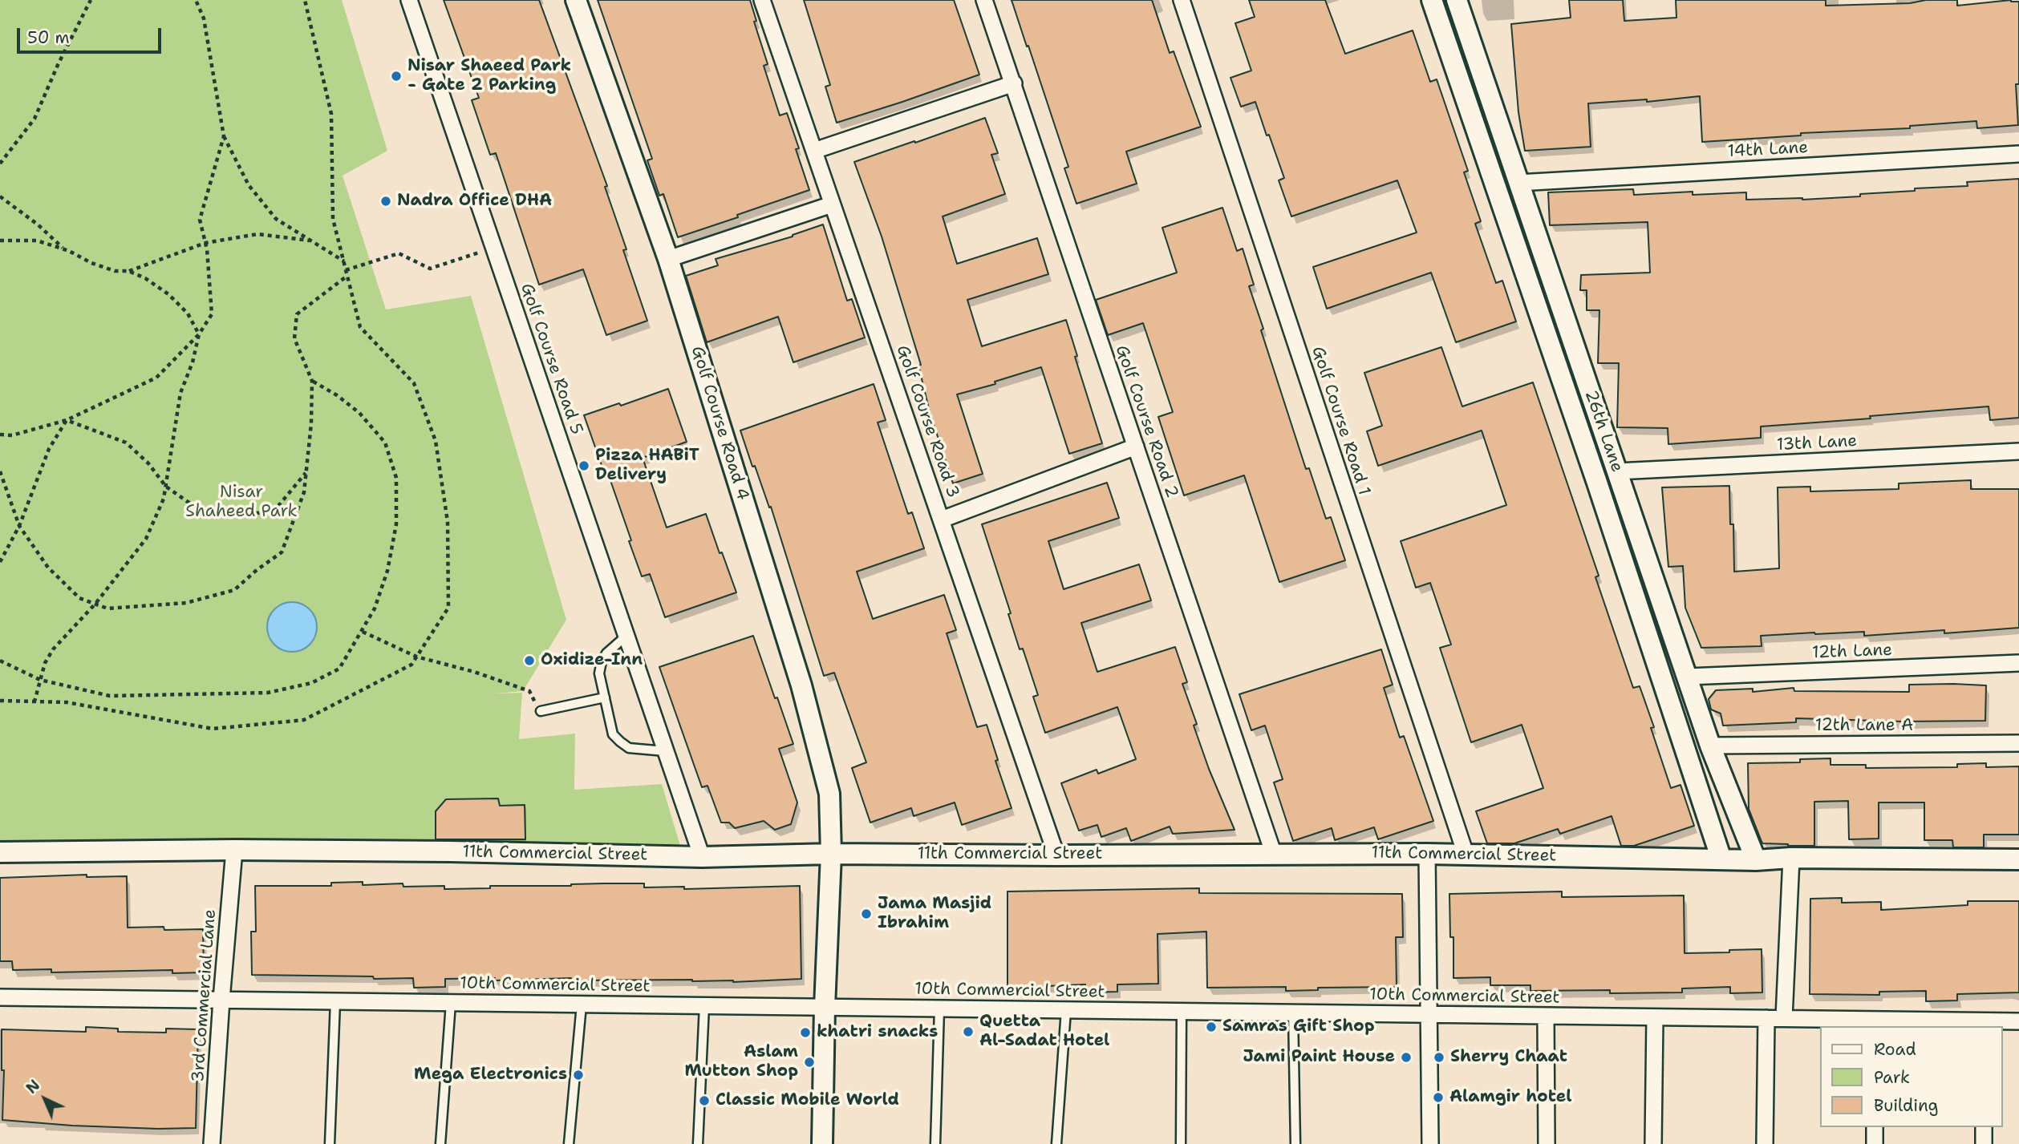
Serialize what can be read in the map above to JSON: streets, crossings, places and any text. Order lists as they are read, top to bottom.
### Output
{
  "streets": {
    "street": [
      "14th Lane",
      "Golf Course Road 5",
      "Golf Course Road 1",
      "Golf Course Road 3",
      "Golf Course Road 2",
      "Golf Course Road 4",
      "26th Lane",
      "13th Lane",
      "12th Lane",
      "12th Lane A",
      "11th Commercial Street",
      "10th Commercial Street",
      "3rd Commercial Lane"
    ]
  },
  "crossings": [
    ["14th Lane", "26th Lane"],
    ["Golf Course Road 5", "11th Commercial Street"],
    ["Golf Course Road 1", "11th Commercial Street"],
    ["Golf Course Road 3", "11th Commercial Street"],
    ["Golf Course Road 2", "11th Commercial Street"],
    ["Golf Course Road 4", "11th Commercial Street"],
    ["Golf Course Road 4", "10th Commercial Street"],
    ["26th Lane", "13th Lane"],
    ["26th Lane", "12th Lane"],
    ["26th Lane", "12th Lane A"],
    ["26th Lane", "11th Commercial Street"],
    ["11th Commercial Street", "3rd Commercial Lane"],
    ["10th Commercial Street", "3rd Commercial Lane"]
  ],
  "parks": ["Nisar Shaheed Park"],
  "places": [
    "Nisar Shaeed Park - Gate 2 Parking",
    "Nadra Office DHA",
    "Pizza HABiT Delivery",
    "Oxidize-Inn",
    "Jama Masjid Ibrahim",
    "Samras Gift Shop",
    "Quetta Al-Sadat Hotel",
    "khatri snacks",
    "Jami Paint House",
    "Sherry Chaat",
    "Aslam Mutton Shop",
    "Mega Electronics",
    "Alamgir hotel",
    "Classic Mobile World"
  ],
  "legend": ["Road", "Park", "Building"],
  "scale_bar": "50 m",
  "north": "top left"
}
